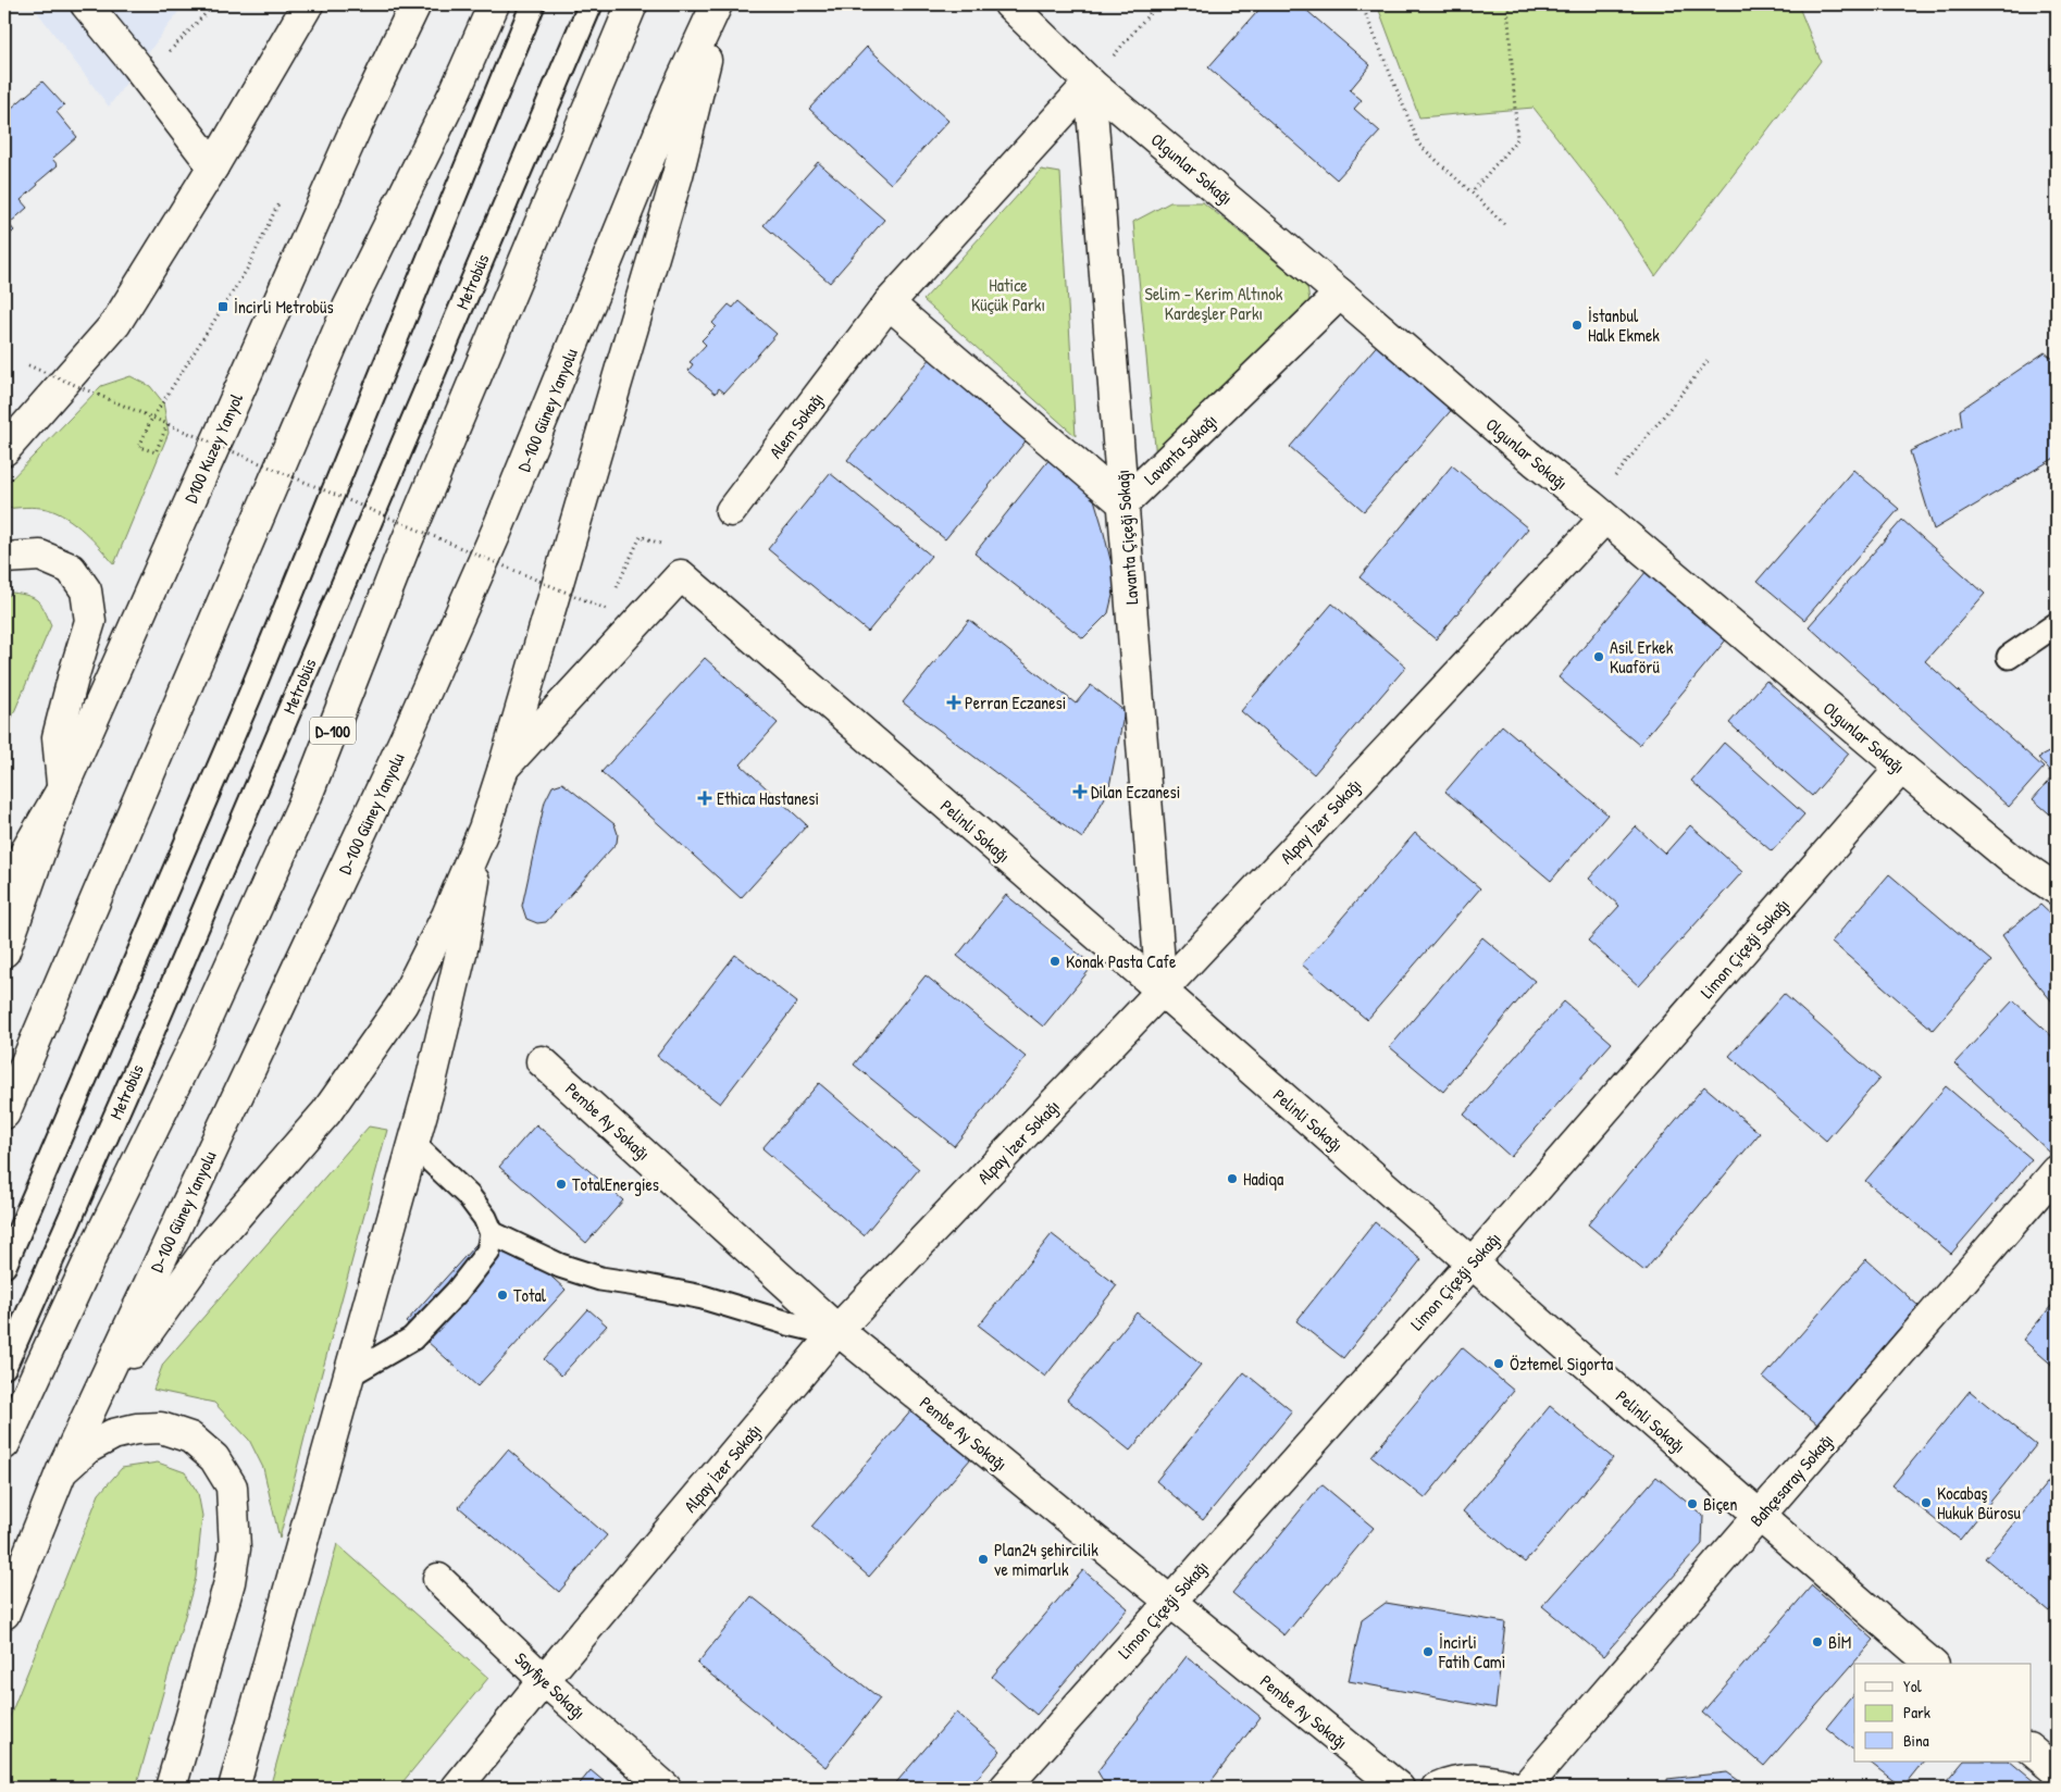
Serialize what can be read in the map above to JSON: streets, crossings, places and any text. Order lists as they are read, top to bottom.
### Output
{
  "streets": {
    "main road": [
      "Olgunlar Sokağı",
      "D-100 Güney Yanyolu",
      "Alem Sokağı",
      "D100 Kuzey Yanyol",
      "Lavanta Sokağı",
      "Lavanta Çiçeği Sokağı",
      "D-100",
      "Alpay İzer Sokağı",
      "Pelinli Sokağı",
      "Limon Çiçeği Sokağı",
      "Pembe Ay Sokağı",
      "Bahçesaray Sokağı",
      "Sayfiye Sokağı"
    ],
    "lane": ["Metrobüs"]
  },
  "crossings": [
    ["Olgunlar Sokağı", "Alem Sokağı"],
    ["Olgunlar Sokağı", "Lavanta Sokağı"],
    ["Olgunlar Sokağı", "Lavanta Çiçeği Sokağı"],
    ["Olgunlar Sokağı", "Alpay İzer Sokağı"],
    ["Olgunlar Sokağı", "Limon Çiçeği Sokağı"],
    ["Alem Sokağı", "Lavanta Çiçeği Sokağı"],
    ["Lavanta Sokağı", "Lavanta Çiçeği Sokağı"],
    ["Lavanta Çiçeği Sokağı", "Alpay İzer Sokağı"],
    ["Lavanta Çiçeği Sokağı", "Pelinli Sokağı"],
    ["Alpay İzer Sokağı", "Pelinli Sokağı"],
    ["Alpay İzer Sokağı", "Pembe Ay Sokağı"],
    ["Alpay İzer Sokağı", "Sayfiye Sokağı"],
    ["Pelinli Sokağı", "Limon Çiçeği Sokağı"],
    ["Pelinli Sokağı", "Bahçesaray Sokağı"],
    ["Limon Çiçeği Sokağı", "Pembe Ay Sokağı"]
  ],
  "parks": ["Hatice Küçük Parkı", "Selim - Kerim Altınok Kardeşler Parkı"],
  "places": {
    "transit": ["İncirli Metrobüs"],
    "other": [
      "İstanbul Halk Ekmek",
      "Asil Erkek Kuaförü",
      "Konak Pasta Cafe",
      "Hadiqa",
      "TotalEnergies",
      "Total",
      "Öztemel Sigorta",
      "Kocabaş Hukuk Bürosu",
      "Biçen",
      "Plan24 şehircilik ve mimarlık",
      "BİM",
      "İncirli Fatih Cami"
    ],
    "health": ["Perran Eczanesi", "Dilan Eczanesi", "Ethica Hastanesi"]
  },
  "legend": ["Yol", "Park", "Bina"]
}
